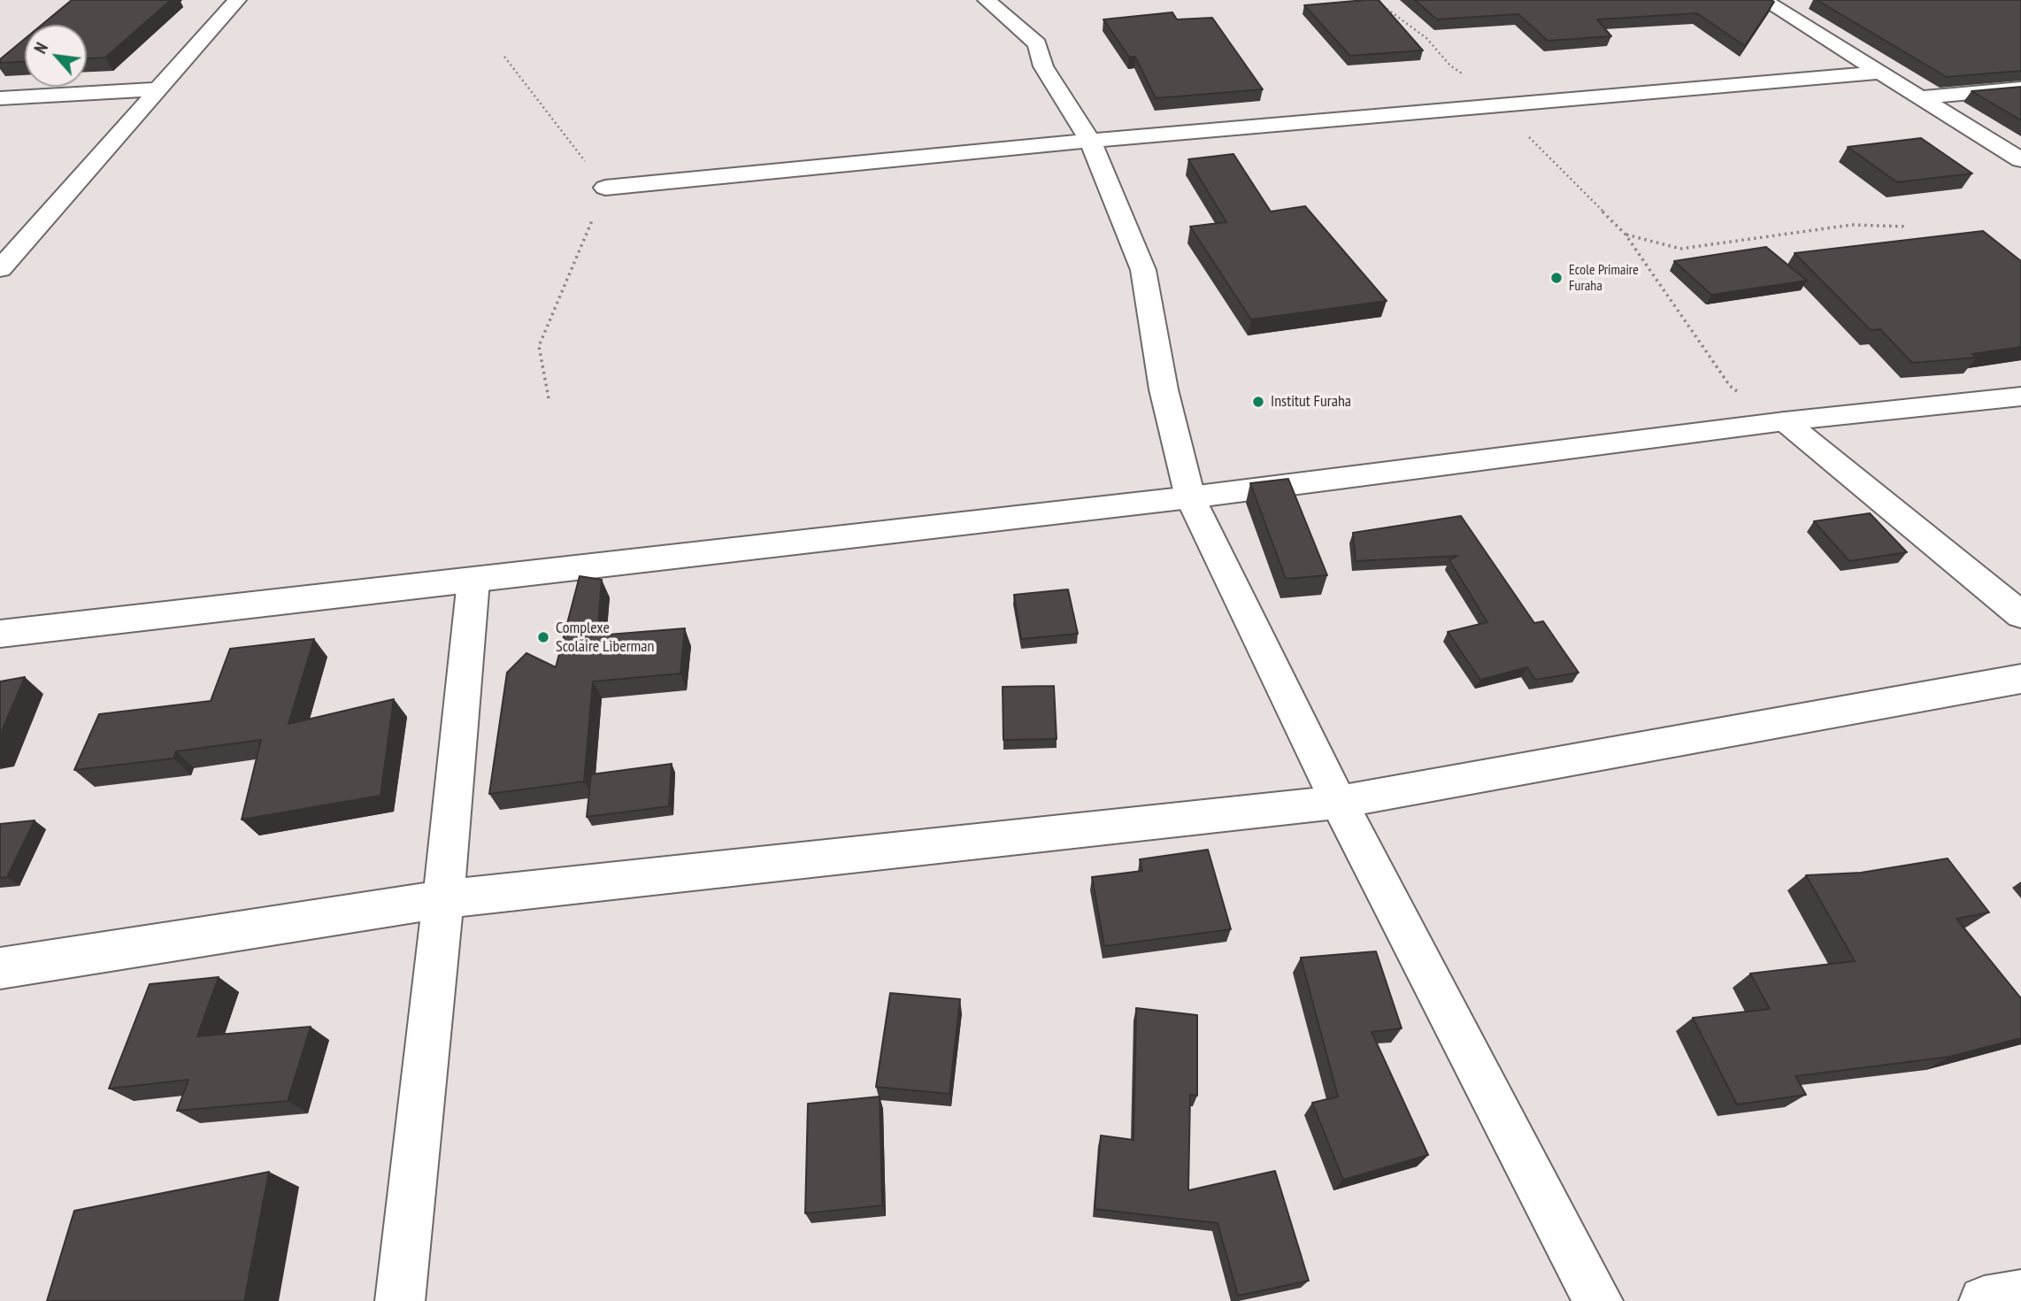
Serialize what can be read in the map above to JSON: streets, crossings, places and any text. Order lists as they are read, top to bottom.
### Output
{
  "places": ["Ecole Primaire Furaha", "Institut Furaha", "Complexe Scolaire Liberman"],
  "north": "top left"
}
